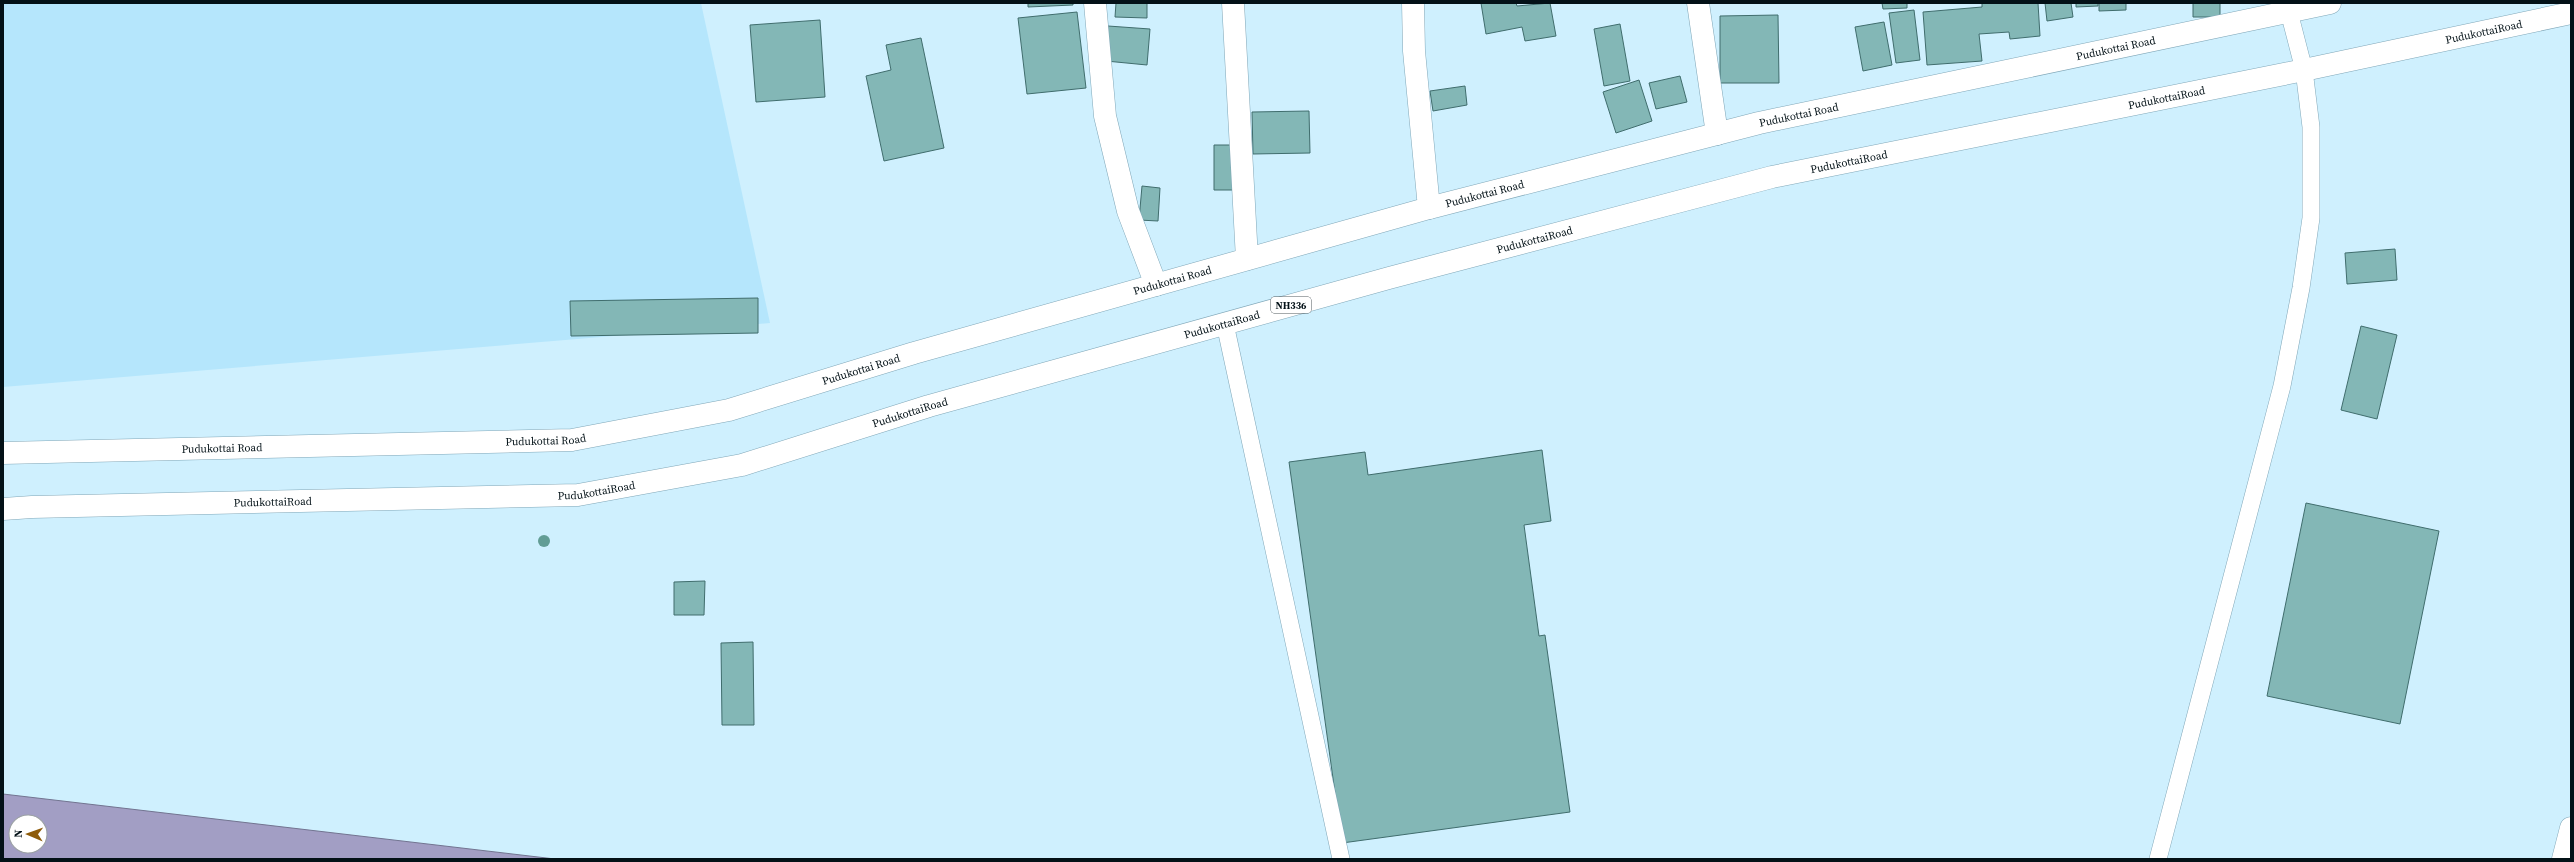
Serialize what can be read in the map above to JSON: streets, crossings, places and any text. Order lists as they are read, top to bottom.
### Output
{
  "streets": {
    "main road": ["PudukottaiRoad", "Pudukottai Road", "NH336"]
  },
  "north": "left"
}
